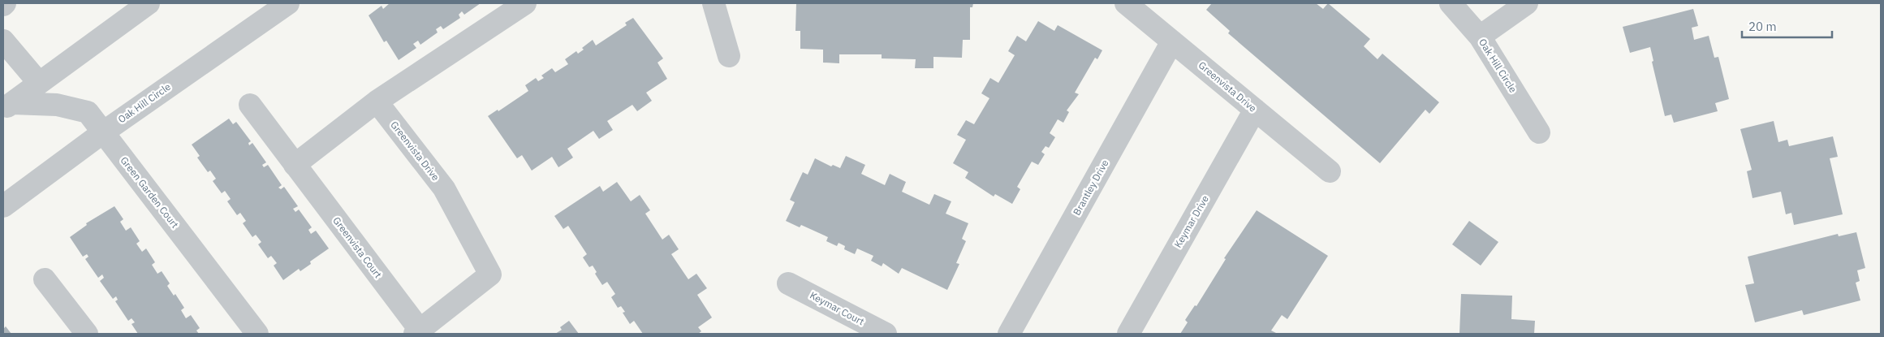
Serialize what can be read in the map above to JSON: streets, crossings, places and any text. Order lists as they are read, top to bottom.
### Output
{
  "streets": {
    "street": [
      "Oak Hill Circle",
      "Greenvista Drive",
      "Brantley Drive",
      "Green Garden Court",
      "Keymar Drive",
      "Greenvista Court",
      "Keymar Court"
    ]
  },
  "crossings": [
    ["Oak Hill Circle", "Green Garden Court"],
    ["Greenvista Drive", "Brantley Drive"],
    ["Greenvista Drive", "Keymar Drive"],
    ["Greenvista Drive", "Greenvista Court"]
  ],
  "scale_bar": "20 m"
}
